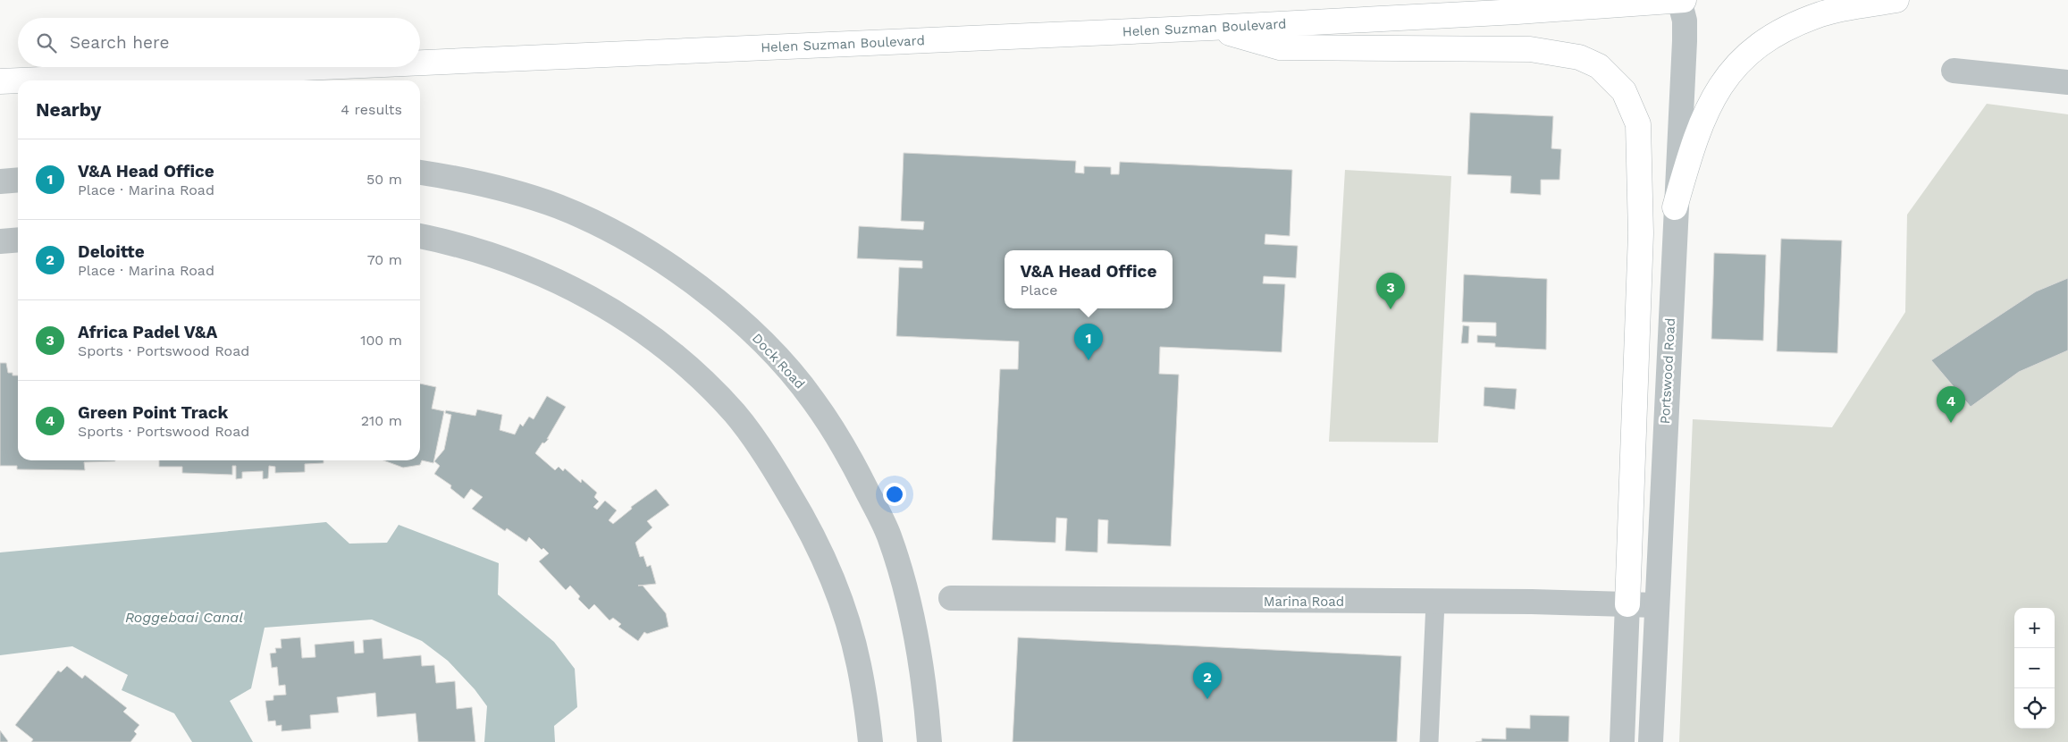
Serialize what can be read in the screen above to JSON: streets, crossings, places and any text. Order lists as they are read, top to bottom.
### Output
{
  "streets": {
    "main road": ["Helen Suzman Boulevard"],
    "street": ["Dock Road", "Portswood Road", "Marina Road"]
  },
  "crossings": [
    ["Helen Suzman Boulevard", "Portswood Road"],
    ["Portswood Road", "Marina Road"]
  ],
  "water": ["Roggebaai Canal"],
  "page": {
    "search": "Search here",
    "heading": ["Nearby", "4 results"],
    "list": [
      {
        "mark": "1",
        "name": "V&A Head Office",
        "note": "Place · Marina Road",
        "value": "50 m"
      },
      {
        "mark": "2",
        "name": "Deloitte",
        "note": "Place · Marina Road",
        "value": "70 m"
      },
      {
        "mark": "3",
        "name": "Africa Padel V&A",
        "note": "Sports · Portswood Road",
        "value": "100 m"
      },
      {
        "mark": "4",
        "name": "Green Point Track",
        "note": "Sports · Portswood Road",
        "value": "210 m"
      }
    ],
    "popup": ["V&A Head Office", "Place"],
    "pins": [
      "3",
      "1",
      "4",
      "2"
    ],
    "map_buttons": ["+", "−"]
  }
}
